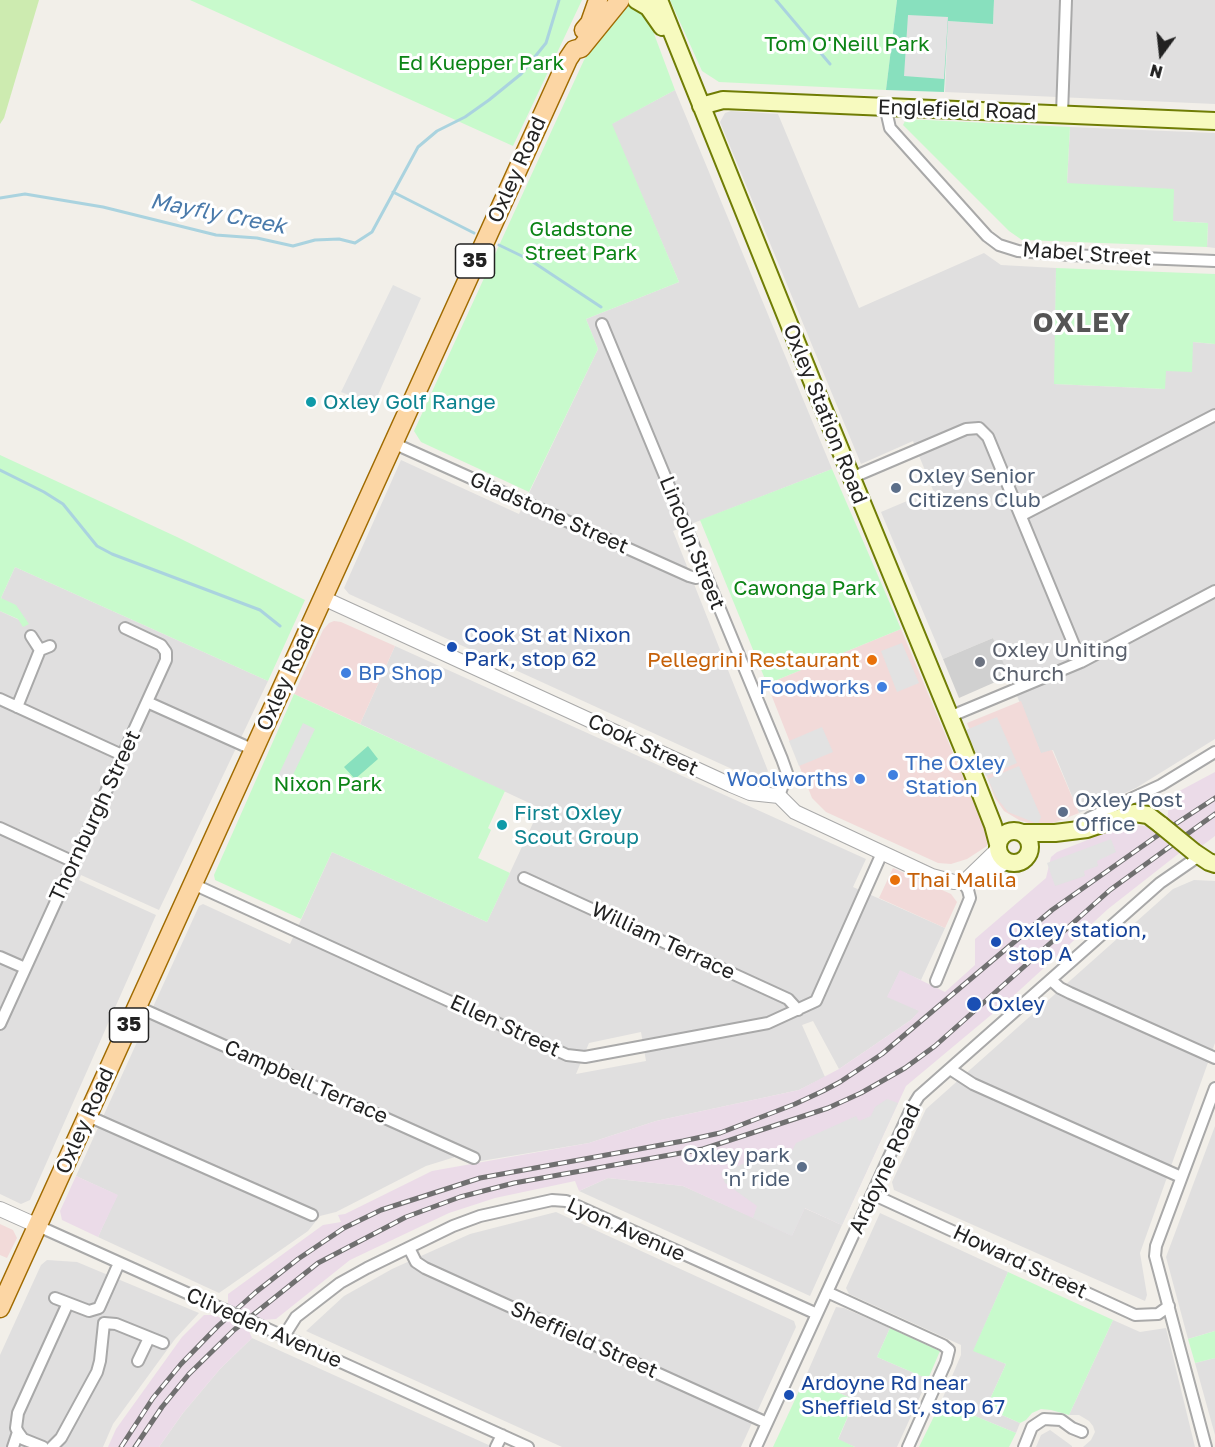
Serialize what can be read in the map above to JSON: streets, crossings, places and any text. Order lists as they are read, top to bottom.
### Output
{
  "streets": {
    "main road": [
      "Englefield Road",
      "Oxley Road",
      "35",
      "Oxley Station Road"
    ],
    "street": [
      "Mabel Street",
      "Gladstone Street",
      "Lincoln Street",
      "Cook Street",
      "Thornburgh Street",
      "William Terrace",
      "Ellen Street",
      "Campbell Terrace",
      "Ardoyne Road",
      "Lyon Avenue",
      "Howard Street",
      "Cliveden Avenue",
      "Sheffield Street"
    ]
  },
  "crossings": [
    ["Englefield Road", "Mabel Street"],
    ["Englefield Road", "Oxley Station Road"],
    ["Oxley Road", "Gladstone Street"],
    ["Oxley Road", "Cook Street"],
    ["Oxley Road", "Ellen Street"],
    ["Oxley Road", "Campbell Terrace"],
    ["Oxley Road", "Cliveden Avenue"],
    ["Gladstone Street", "Lincoln Street"],
    ["Lincoln Street", "Cook Street"],
    ["William Terrace", "Ellen Street"],
    ["Ardoyne Road", "Lyon Avenue"],
    ["Ardoyne Road", "Howard Street"],
    ["Ardoyne Road", "Sheffield Street"],
    ["Lyon Avenue", "Cliveden Avenue"],
    ["Lyon Avenue", "Sheffield Street"]
  ],
  "districts": ["OXLEY"],
  "water": ["Mayfly Creek"],
  "parks": [
    "Tom O'Neill Park",
    "Ed Kuepper Park",
    "Gladstone Street Park",
    "Cawonga Park",
    "Nixon Park"
  ],
  "places": [
    "Oxley Golf Range",
    "Oxley Senior Citizens Club",
    "Cook St at Nixon Park, stop 62",
    "Pellegrini Restaurant",
    "Oxley Uniting Church",
    "BP Shop",
    "Foodworks",
    "The Oxley Station",
    "Woolworths",
    "Oxley Post Office",
    "First Oxley Scout Group",
    "Thai Malila",
    "Oxley station, stop A",
    "Oxley",
    "Oxley park 'n' ride",
    "Ardoyne Rd near Sheffield St, stop 67"
  ],
  "north": "bottom"
}
